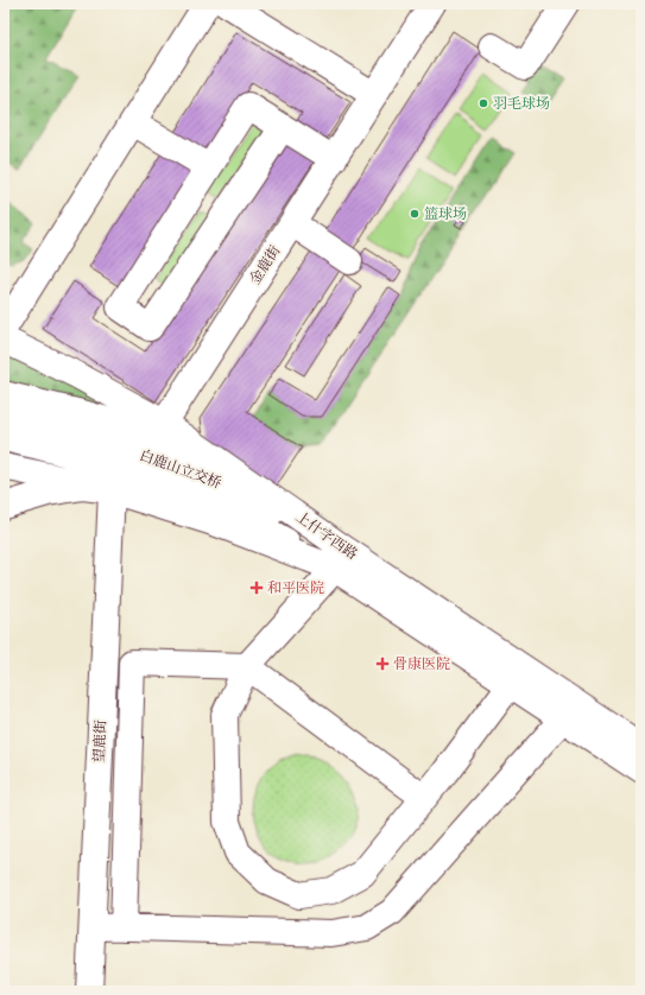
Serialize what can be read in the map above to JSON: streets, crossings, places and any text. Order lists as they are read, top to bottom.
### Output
{
  "streets": {
    "main road": [
      "金鹿街",
      "白鹿山立交桥",
      "上什字西路",
      "望鹿街"
    ]
  },
  "crossings": [
    ["金鹿街", "上什字西路"],
    ["白鹿山立交桥", "上什字西路"],
    ["上什字西路", "望鹿街"]
  ],
  "places": {
    "other": ["羽毛球场", "篮球场"],
    "health": ["和平医院", "骨康医院"]
  }
}
